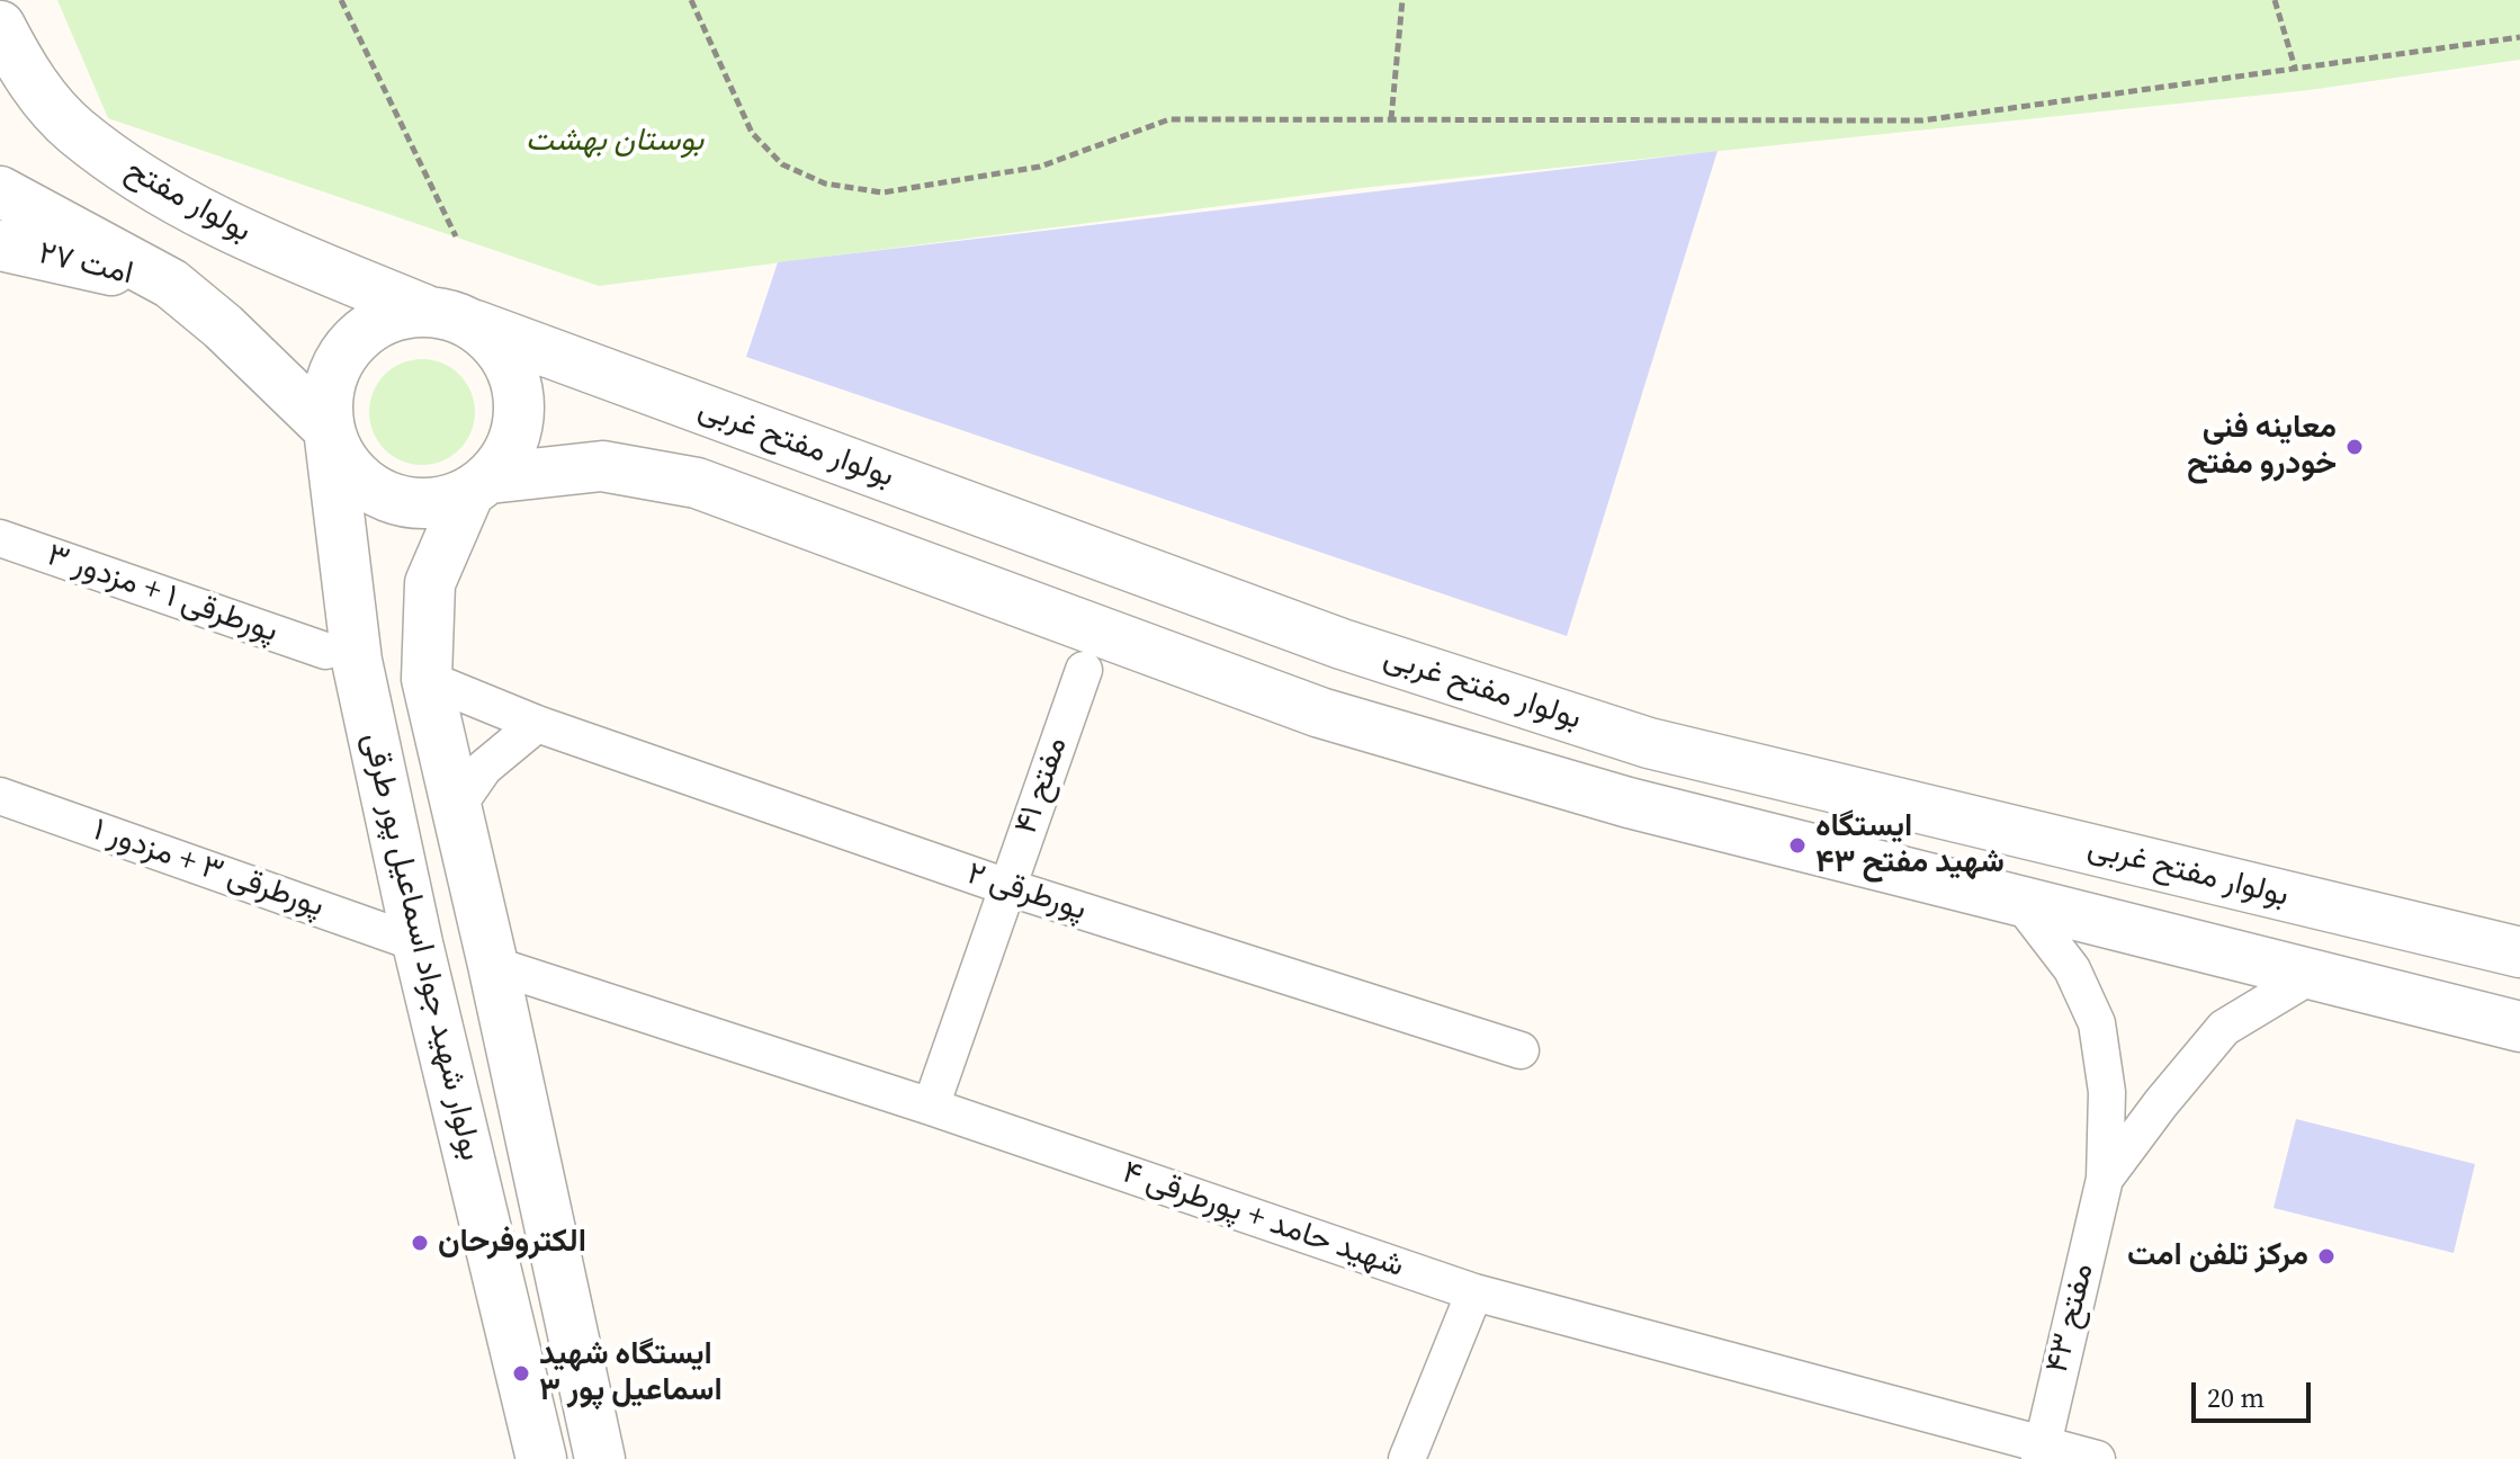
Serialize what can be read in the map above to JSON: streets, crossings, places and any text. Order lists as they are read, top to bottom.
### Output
{
  "streets": {
    "main road": [
      "بولوار مفتح",
      "امت ۲۷",
      "بولوار مفتح غربی",
      "بولوار شهید جواد اسماعیل پور طرقی"
    ],
    "street": [
      "پورطرقی ۱ + مزدور ۳",
      "مفتح ۴۱",
      "پورطرقی ۳ + مزدور ۱",
      "پورطرقی ۲",
      "شهید حامد + پورطرقی ۴",
      "مفتح ۴۳"
    ]
  },
  "crossings": [
    ["بولوار مفتح", "بولوار مفتح غربی"],
    ["بولوار مفتح", "بولوار شهید جواد اسماعیل پور طرقی"],
    ["بولوار مفتح غربی", "بولوار شهید جواد اسماعیل پور طرقی"],
    ["مفتح ۴۱", "پورطرقی ۲"],
    ["مفتح ۴۱", "شهید حامد + پورطرقی ۴"],
    ["پورطرقی ۳ + مزدور ۱", "بولوار شهید جواد اسماعیل پور طرقی"],
    ["پورطرقی ۲", "بولوار شهید جواد اسماعیل پور طرقی"],
    ["بولوار شهید جواد اسماعیل پور طرقی", "شهید حامد + پورطرقی ۴"],
    ["شهید حامد + پورطرقی ۴", "مفتح ۴۳"]
  ],
  "parks": ["بوستان بهشت"],
  "places": [
    "معاینه فنی خودرو مفتح",
    "ایستگاه شهید مفتح ۴۳",
    "الکتروفرحان",
    "مرکز تلفن امت",
    "ایستگاه شهید اسماعیل پور ۳"
  ],
  "scale_bar": "20 m"
}
